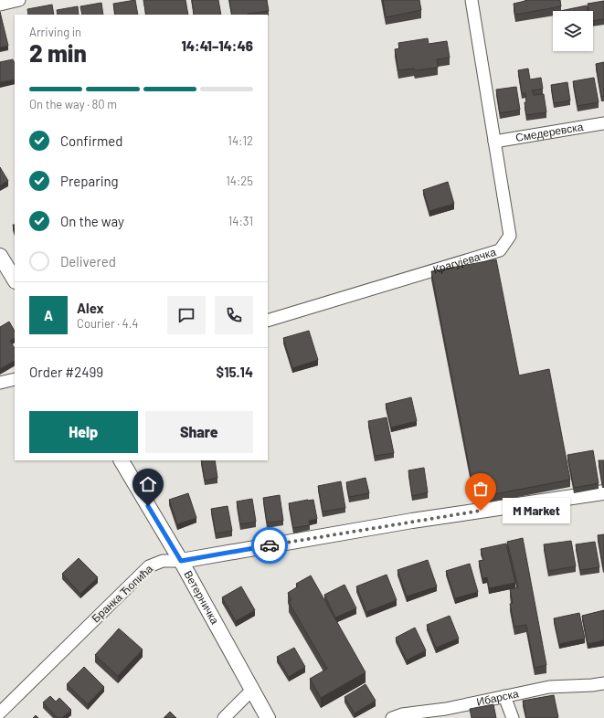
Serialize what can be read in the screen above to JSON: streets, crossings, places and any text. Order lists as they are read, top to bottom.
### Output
{
  "streets": {
    "street": [
      "Смедеревска",
      "Крагујевачка",
      "Бранка Ћопића",
      "Ветерничка",
      "Ибарска"
    ]
  },
  "crossings": [
    ["Смедеревска", "Крагујевачка"],
    ["Бранка Ћопића", "Ветерничка"]
  ],
  "places": ["M Market"],
  "page": {
    "heading": ["2 min", "Arriving in", "14:41–14:46"],
    "panel": [
      "Alex",
      "Courier · 4.4",
      "Order #2499",
      "$15.14"
    ],
    "bar": "On the way · 80 m",
    "list": [
      ["Confirmed", "14:12"],
      ["Preparing", "14:25"],
      ["On the way", "14:31"],
      "Delivered"
    ],
    "round": "A",
    "buttons": ["Help", "Share"],
    "bubble": "M Market"
  }
}
